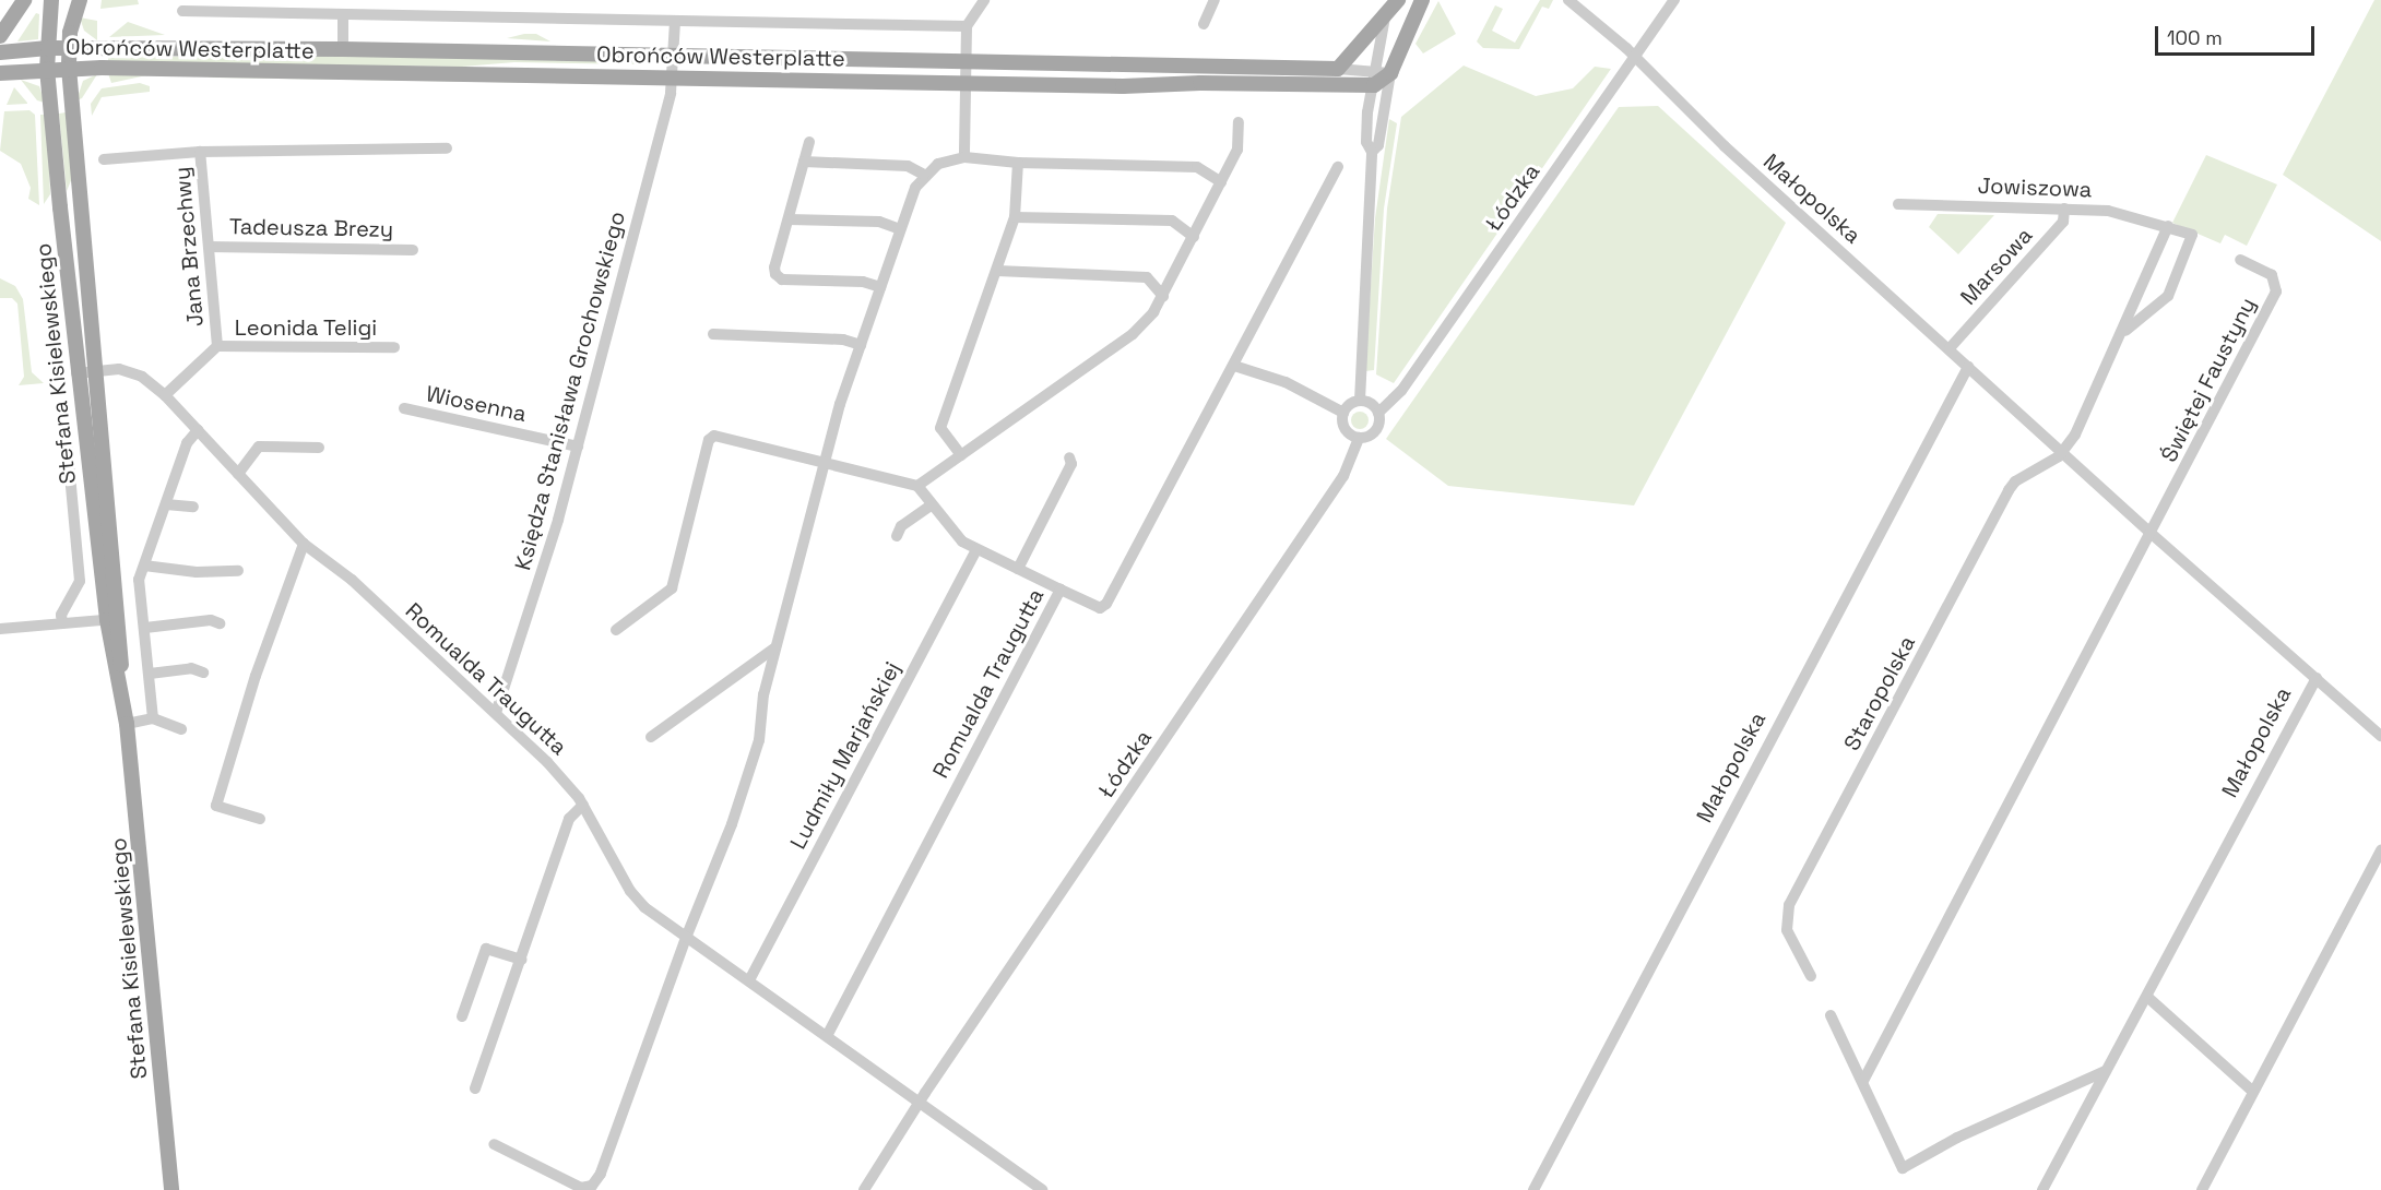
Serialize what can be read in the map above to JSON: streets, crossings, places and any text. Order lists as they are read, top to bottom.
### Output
{
  "streets": {
    "main road": ["Obrońców Westerplatte", "Stefana Kisielewskiego"],
    "street": [
      "Jowiszowa",
      "Łódzka",
      "Małopolska",
      "Tadeusza Brezy",
      "Jana Brzechwy",
      "Marsowa",
      "Leonida Teligi",
      "Świętej Faustyny",
      "Księdza Stanisława Grochowskiego",
      "Wiosenna",
      "Romualda Traugutta",
      "Staropolska",
      "Ludmiły Marjańskiej"
    ]
  },
  "crossings": [
    ["Obrońców Westerplatte", "Stefana Kisielewskiego"],
    ["Obrońców Westerplatte", "Księdza Stanisława Grochowskiego"],
    ["Jowiszowa", "Marsowa"],
    ["Łódzka", "Małopolska"],
    ["Łódzka", "Romualda Traugutta"],
    ["Małopolska", "Marsowa"],
    ["Małopolska", "Świętej Faustyny"],
    ["Małopolska", "Staropolska"],
    ["Tadeusza Brezy", "Jana Brzechwy"],
    ["Jana Brzechwy", "Leonida Teligi"],
    ["Jana Brzechwy", "Romualda Traugutta"],
    ["Stefana Kisielewskiego", "Romualda Traugutta"],
    ["Księdza Stanisława Grochowskiego", "Wiosenna"],
    ["Księdza Stanisława Grochowskiego", "Romualda Traugutta"],
    ["Romualda Traugutta", "Ludmiły Marjańskiej"]
  ],
  "scale_bar": "100 m"
}
